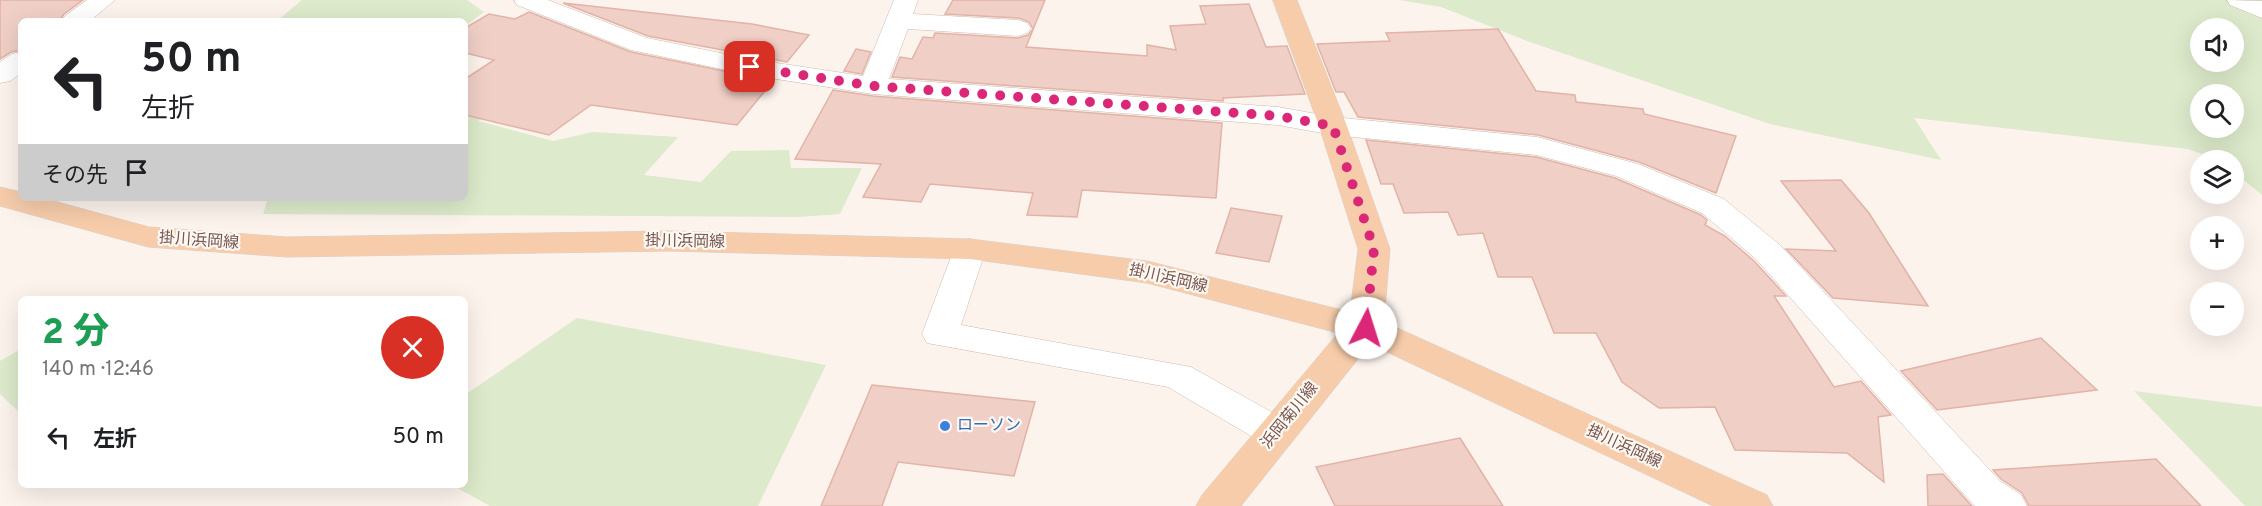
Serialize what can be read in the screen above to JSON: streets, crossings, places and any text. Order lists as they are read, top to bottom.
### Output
{
  "streets": {
    "main road": ["掛川浜岡線", "浜岡菊川線"]
  },
  "crossings": [
    ["掛川浜岡線", "浜岡菊川線"]
  ],
  "places": ["ローソン"],
  "page": {
    "map_buttons": ["+", "−"],
    "turn": ["50 m", "左折"],
    "then": "その先",
    "heading": ["2 分", "140 m · 12:46"],
    "list": [
      {
        "name": "左折",
        "value": "50 m"
      }
    ]
  }
}
